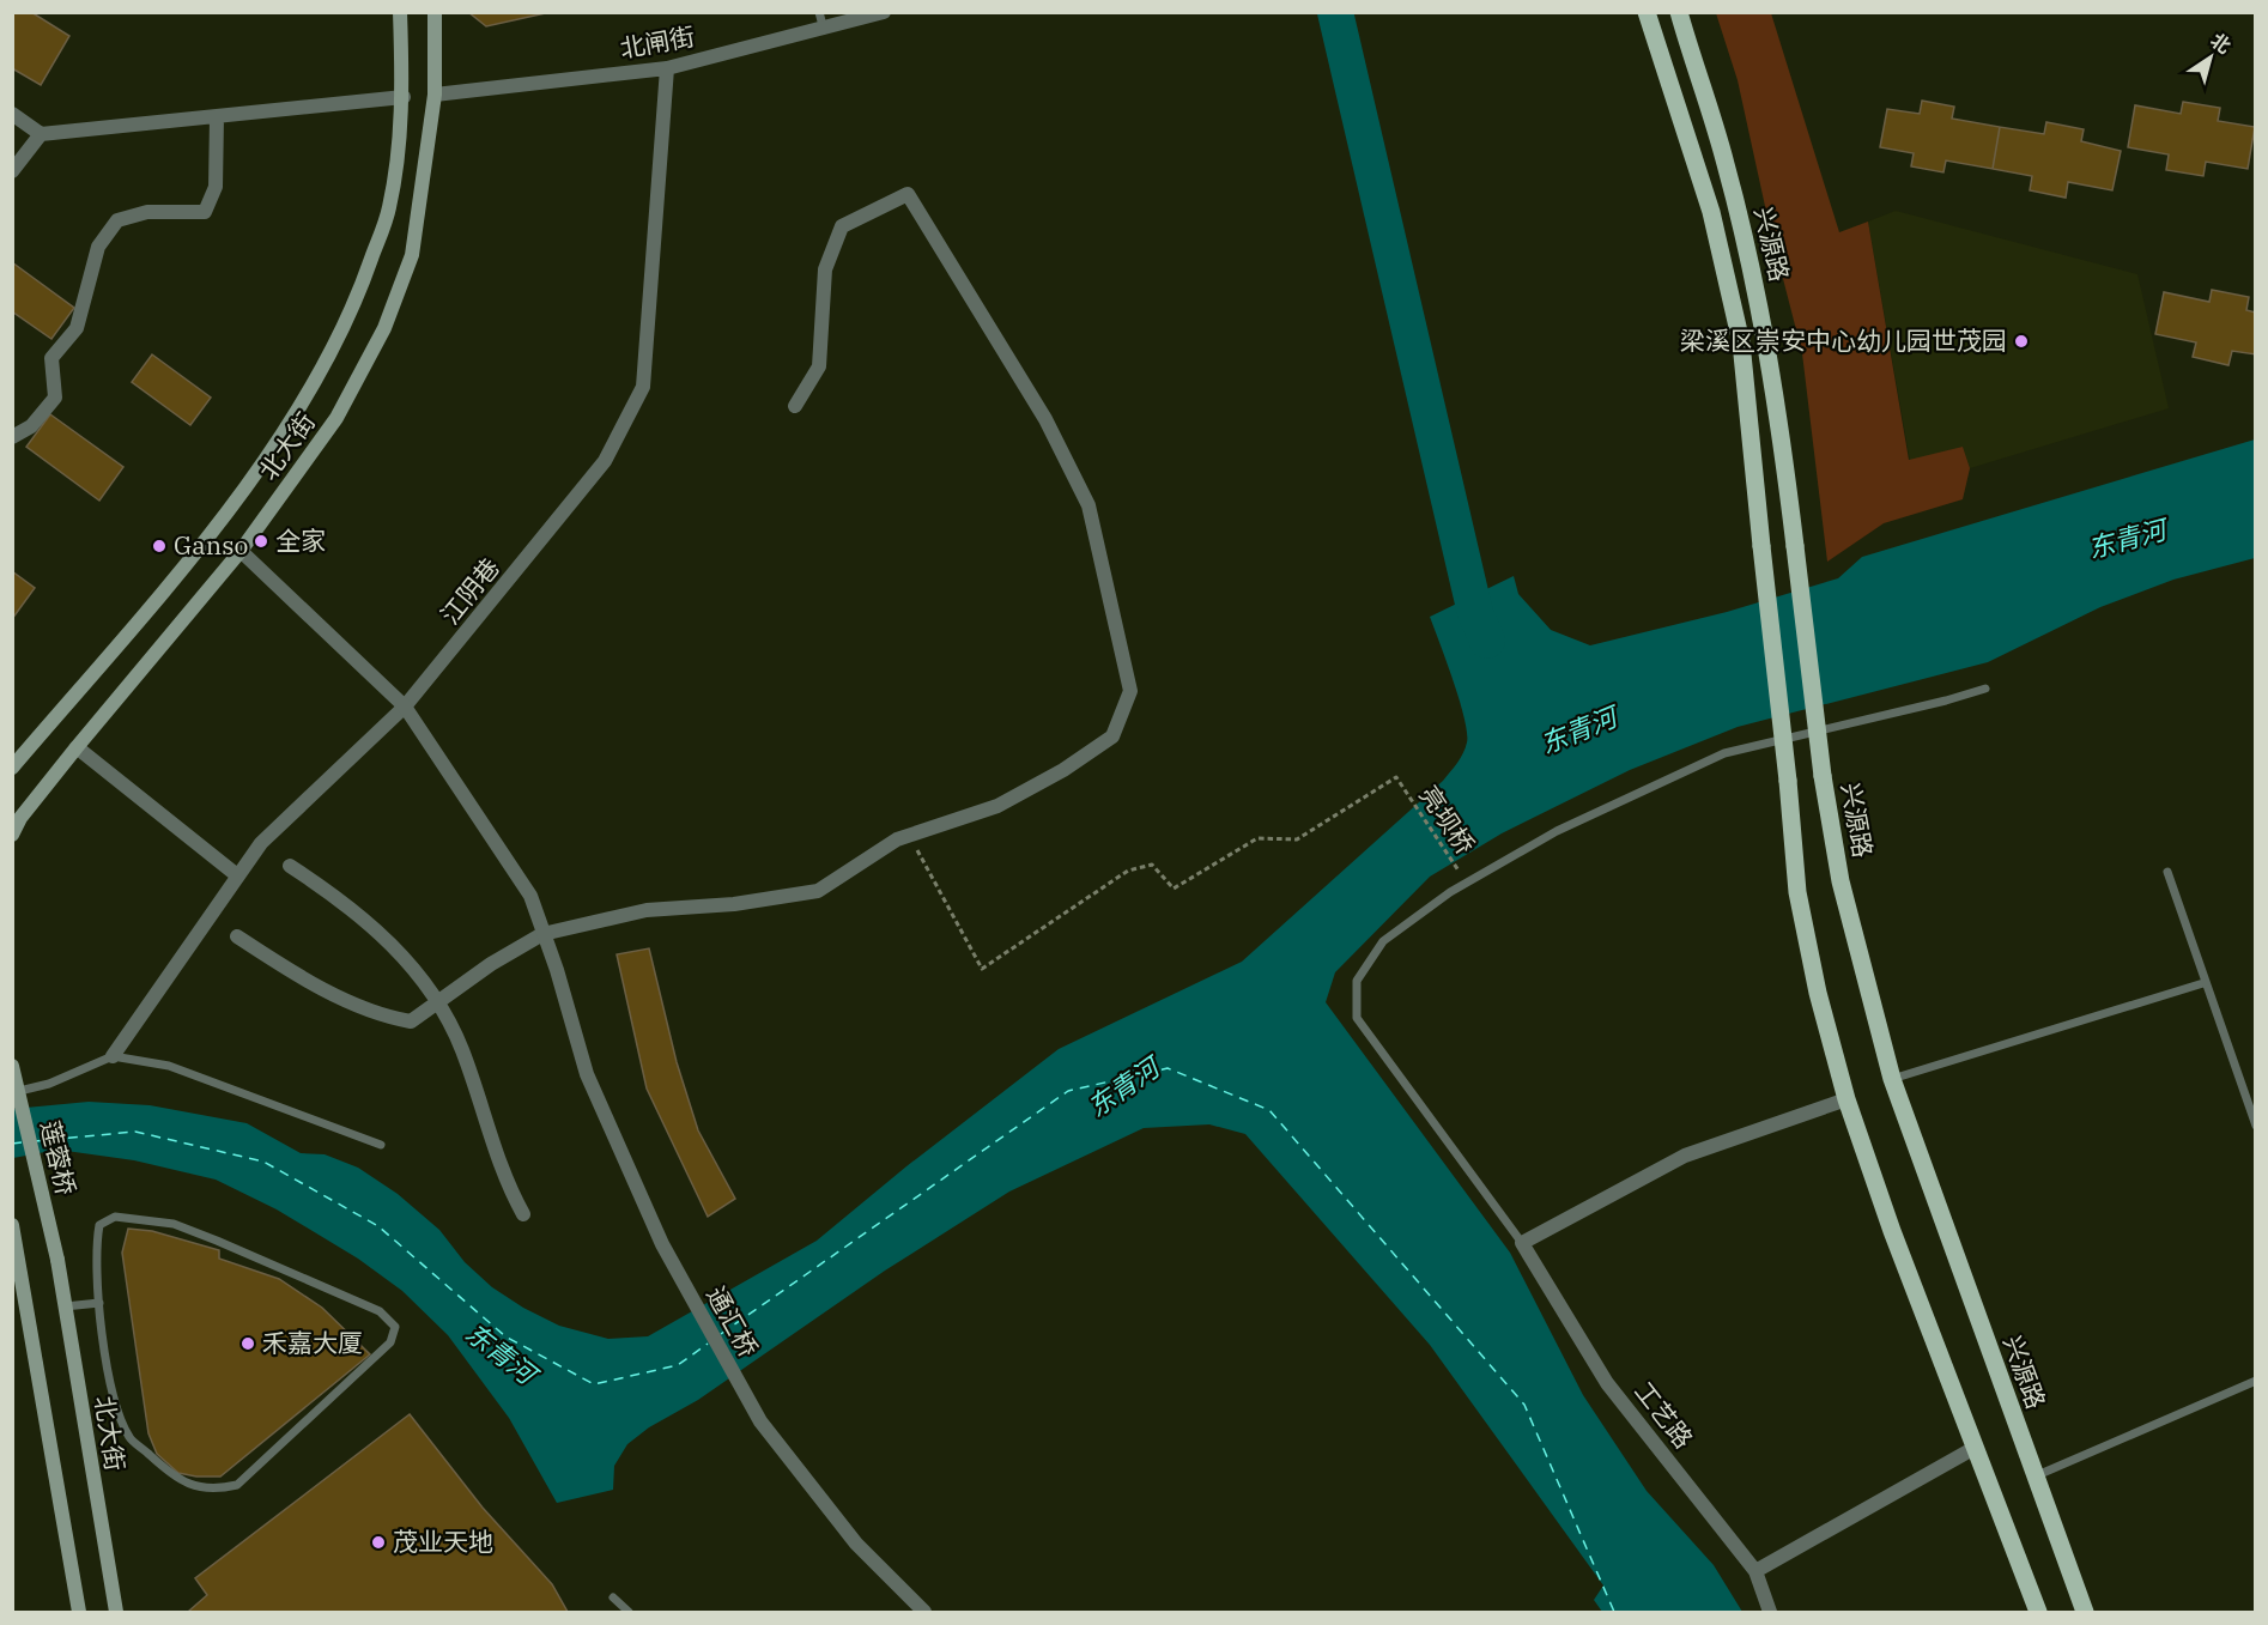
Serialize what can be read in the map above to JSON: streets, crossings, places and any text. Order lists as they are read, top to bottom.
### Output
{
  "streets": {
    "main road": ["兴源路", "北大街", "莲蓉桥"],
    "street": [
      "北闸街",
      "江阴巷",
      "通汇桥",
      "工艺路"
    ],
    "path": ["亮坝桥"]
  },
  "crossings": [
    ["北闸街", "北大街"],
    ["北闸街", "江阴巷"],
    ["北大街", "莲蓉桥"],
    ["北大街", "通汇桥"],
    ["江阴巷", "通汇桥"]
  ],
  "water": ["东青河"],
  "places": [
    "梁溪区崇安中心幼儿园世茂园",
    "全家",
    "Ganso",
    "禾嘉大厦",
    "茂业天地"
  ],
  "north": "top right"
}
